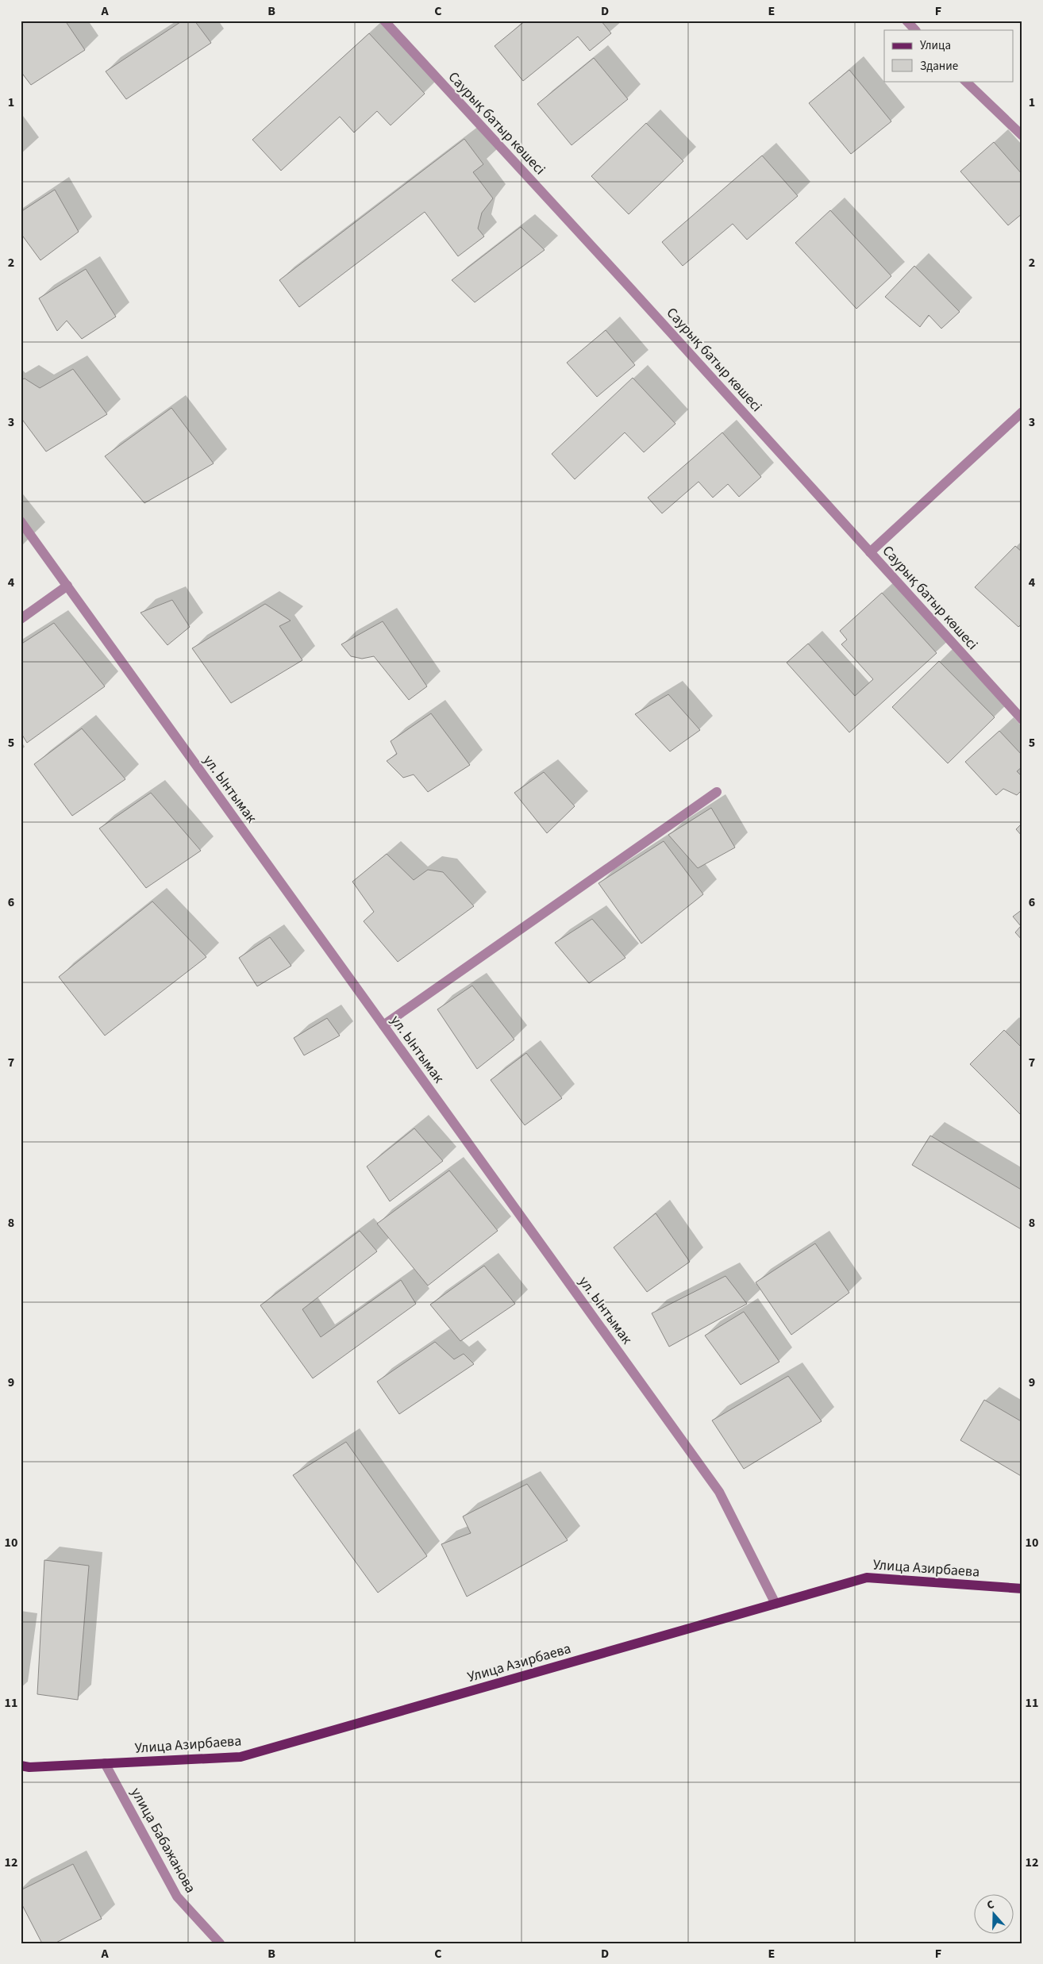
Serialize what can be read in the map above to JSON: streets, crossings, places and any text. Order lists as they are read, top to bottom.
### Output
{
  "streets": {
    "main road": ["Улица Азирбаева"],
    "street": ["Саурық батыр көшесі", "ул. Ынтымак", "улица Бабажанова"]
  },
  "crossings": [
    ["ул. Ынтымак", "Улица Азирбаева"],
    ["Улица Азирбаева", "улица Бабажанова"]
  ],
  "legend": ["Улица", "Здание"],
  "north": "top",
  "grid": {
    "columns": [
      "A",
      "B",
      "C",
      "D",
      "E",
      "F"
    ],
    "rows": [
      "1",
      "2",
      "3",
      "4",
      "5",
      "6",
      "7",
      "8",
      "9",
      "10",
      "11",
      "12"
    ]
  }
}
